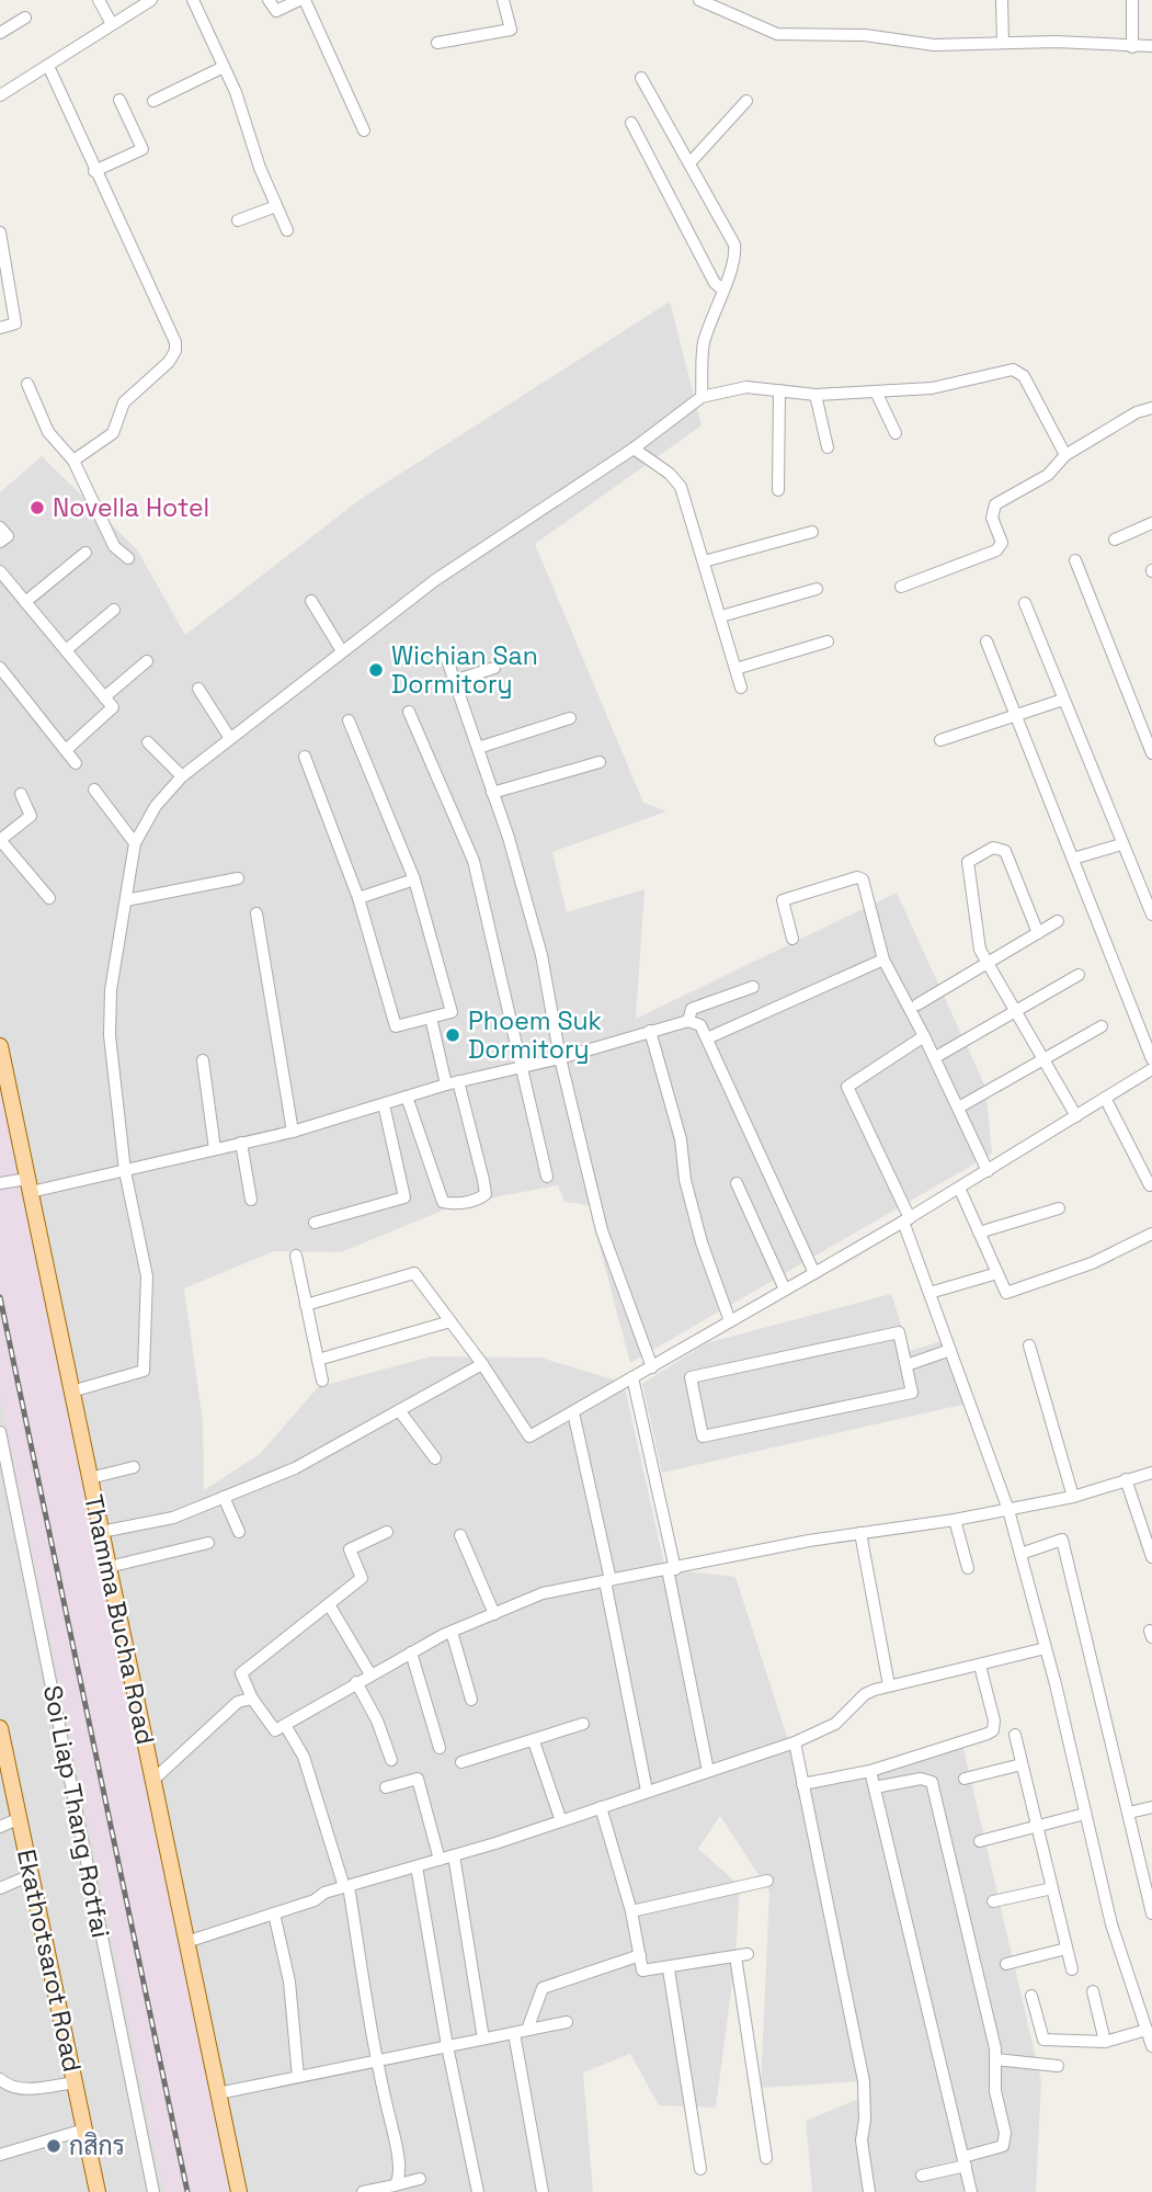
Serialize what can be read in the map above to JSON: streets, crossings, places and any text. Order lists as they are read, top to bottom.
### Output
{
  "streets": {
    "main road": ["Thamma Bucha Road", "Ekathotsarot Road"],
    "street": ["Soi Liap Thang Rotfai"]
  },
  "places": [
    "Novella Hotel",
    "Wichian San Dormitory",
    "Phoem Suk Dormitory",
    "กสิกร"
  ]
}
